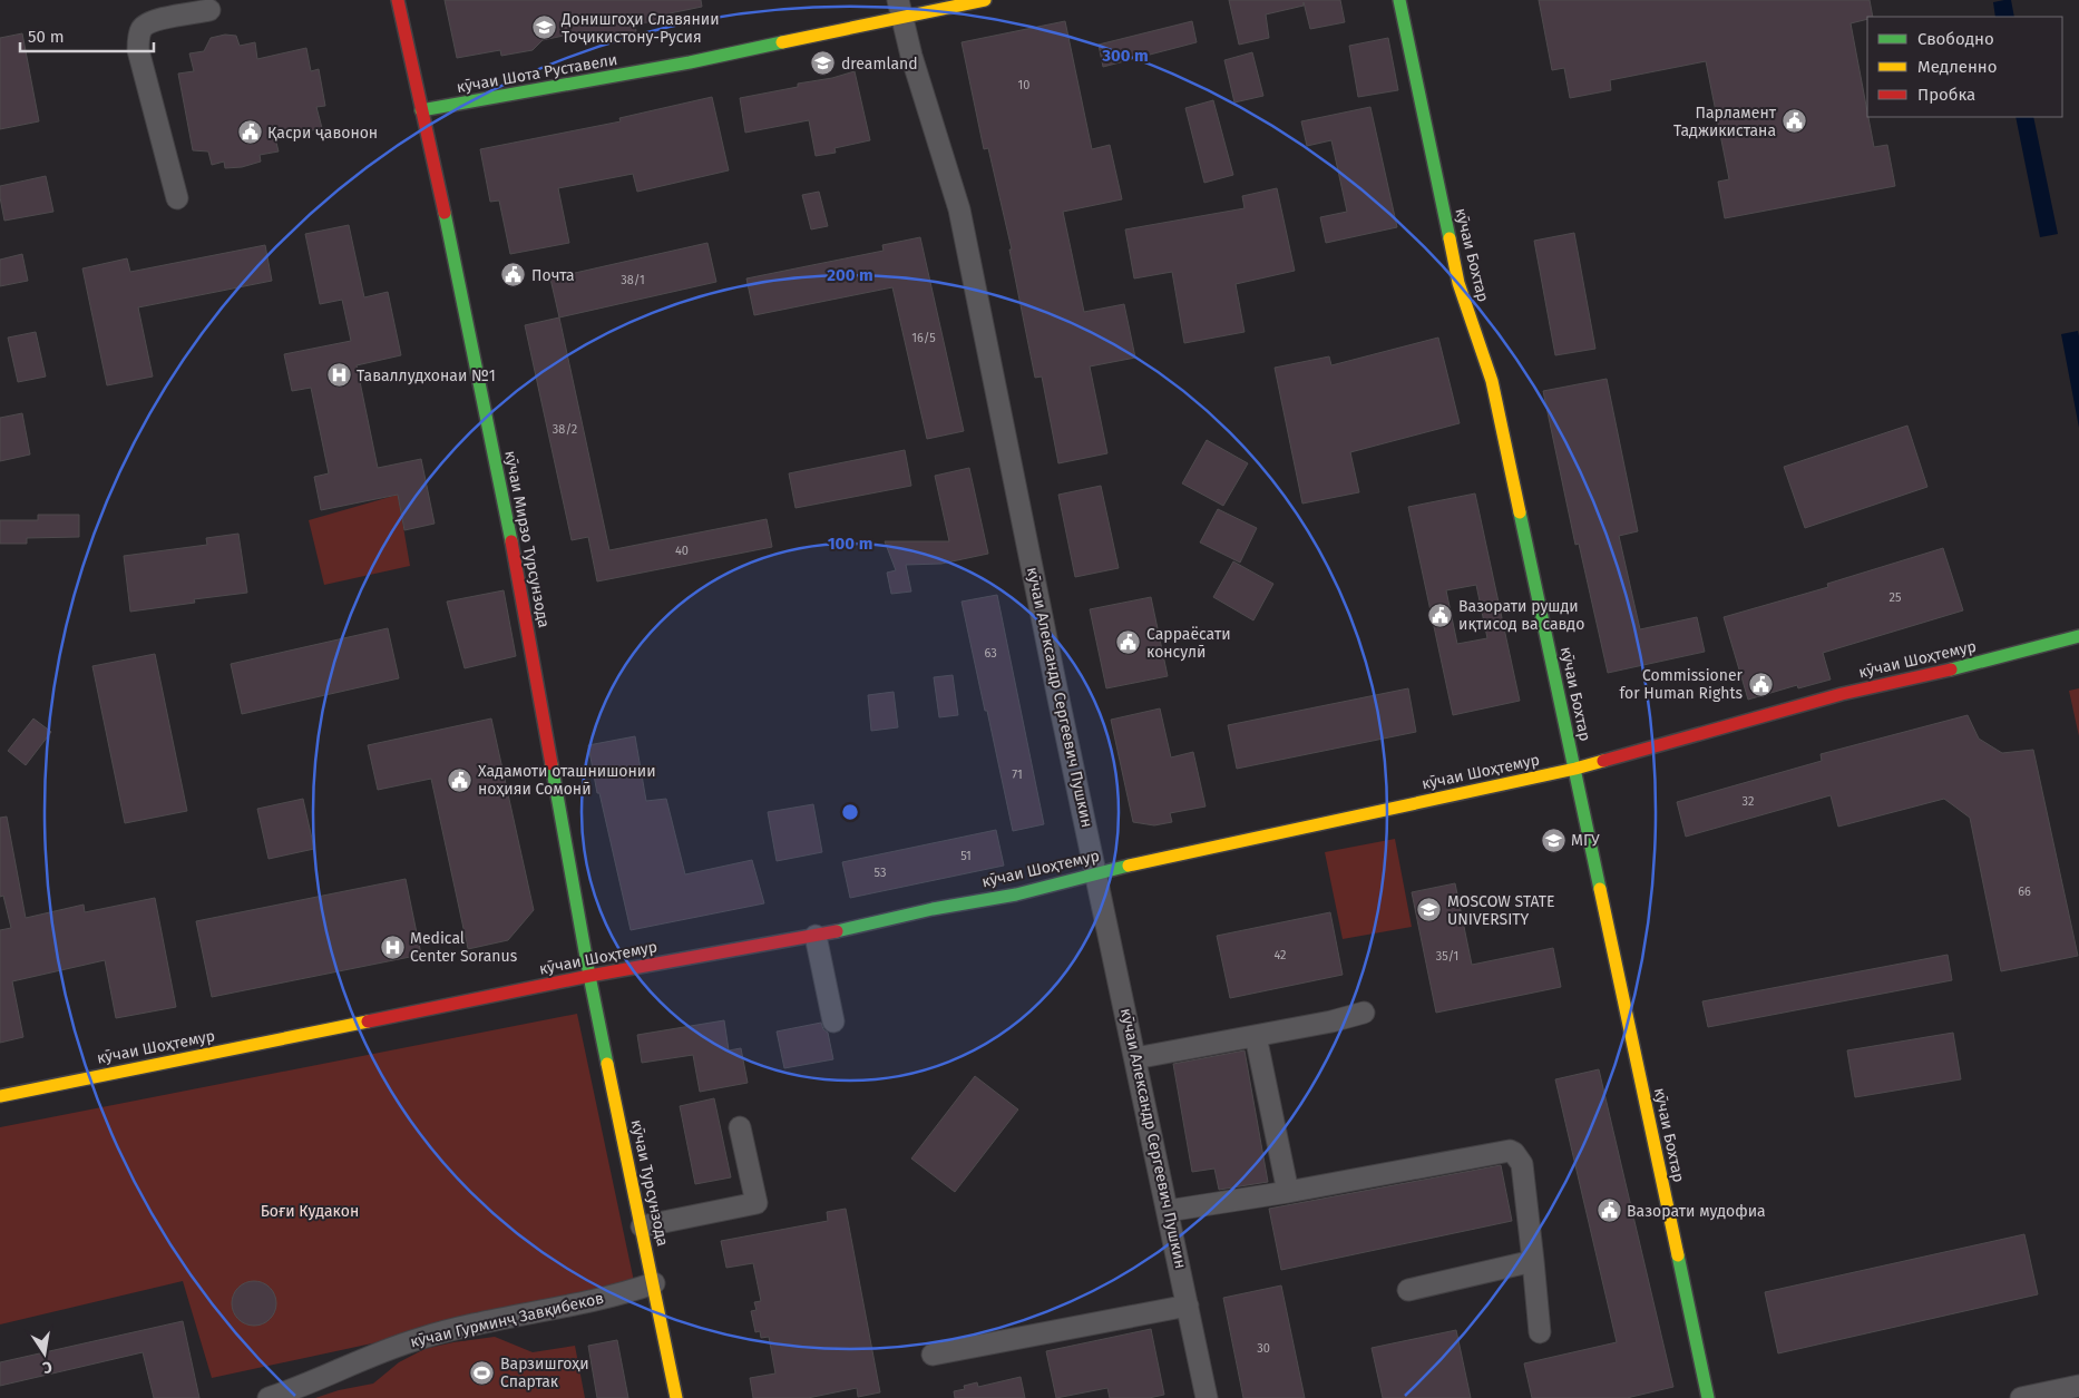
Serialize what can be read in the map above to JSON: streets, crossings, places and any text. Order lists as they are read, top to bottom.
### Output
{
  "streets": {
    "street": [
      "кӯчаи Шота Руставели",
      "кӯчаи Бохтар",
      "кӯчаи Мирзо Турсунзода",
      "кӯчаи Шоҳтемур",
      "кӯчаи Александр Сергеевич Пушкин",
      "кӯчаи Турсунзода",
      "кӯчаи Гурминҷ Завқибеков"
    ]
  },
  "crossings": [
    ["кӯчаи Шота Руставели", "кӯчаи Мирзо Турсунзода"],
    ["кӯчаи Шота Руставели", "кӯчаи Александр Сергеевич Пушкин"],
    ["кӯчаи Бохтар", "кӯчаи Шоҳтемур"],
    ["кӯчаи Мирзо Турсунзода", "кӯчаи Шоҳтемур"],
    ["кӯчаи Мирзо Турсунзода", "кӯчаи Турсунзода"],
    ["кӯчаи Шоҳтемур", "кӯчаи Александр Сергеевич Пушкин"],
    ["кӯчаи Шоҳтемур", "кӯчаи Турсунзода"],
    ["кӯчаи Турсунзода", "кӯчаи Гурминҷ Завқибеков"]
  ],
  "parks": ["Боғи Кудакон"],
  "places": {
    "school or university": [
      "Донишгоҳи Славянии Тоҷикистону-Русия",
      "dreamland",
      "МГУ",
      "MOSCOW STATE UNIVERSITY"
    ],
    "public building": [
      "Парламент Таджикистана",
      "Қасри ҷавонон",
      "Почта",
      "Вазорати рушди иқтисод ва савдо",
      "Сарраёсати консулӣ",
      "Commissioner for Human Rights",
      "Хадамоти оташнишонии ноҳияи Сомонӣ",
      "Вазорати мудофиа"
    ],
    "hospital": ["Таваллудхонаи №1", "Medical Center Soranus"],
    "sports": ["Варзишгоҳи Спартак"]
  },
  "house_numbers": [
    "10",
    "38/1",
    "16/5",
    "38/2",
    "40",
    "25",
    "63",
    "71",
    "32",
    "51",
    "53",
    "66",
    "42",
    "35/1",
    "30"
  ],
  "legend": ["Свободно", "Медленно", "Пробка"],
  "scale_bar": "50 m",
  "north": "bottom",
  "rings": ["300 m", "200 m", "100 m"]
}
